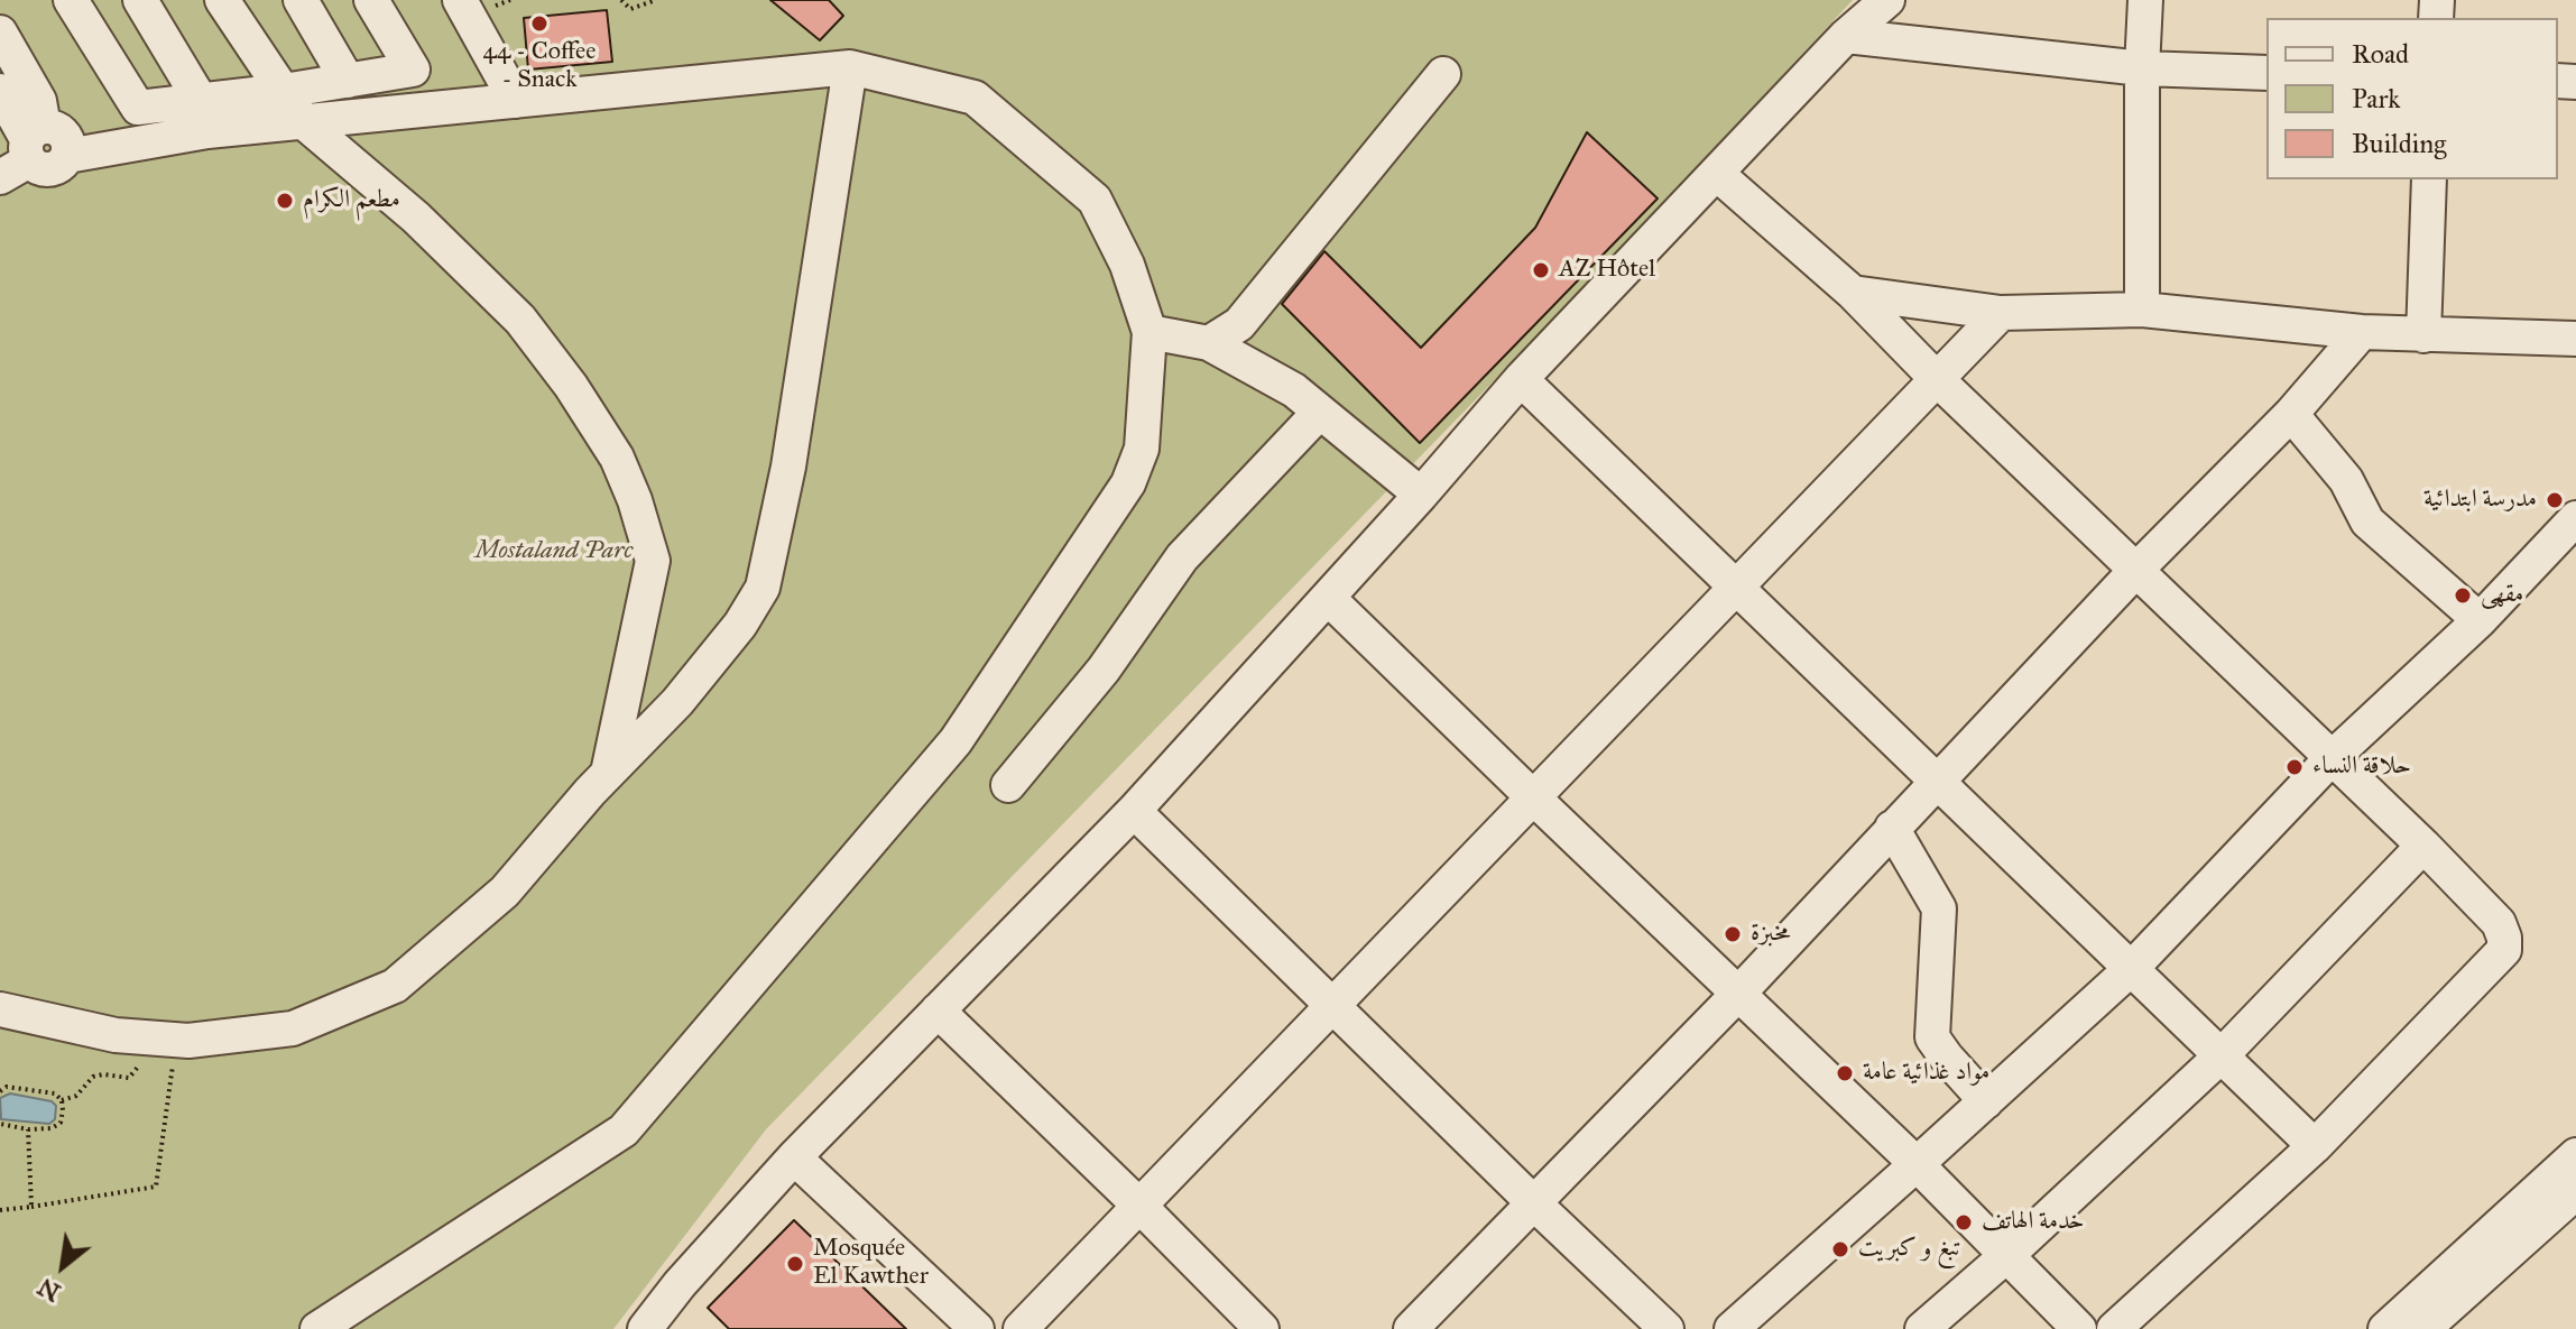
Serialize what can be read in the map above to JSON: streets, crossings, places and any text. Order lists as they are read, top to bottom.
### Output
{
  "parks": ["Mostaland Parc"],
  "places": [
    "44 - Coffee - Snack",
    "مطعم الكرام",
    "AZ Hôtel",
    "مدرسة ابتدائية",
    "مقهى",
    "حلاقة النساء",
    "مخبزة",
    "مواد غذائية عامة",
    "خدمة الهاتف",
    "تبغ و كبريت",
    "Mosquée El Kawther"
  ],
  "legend": ["Road", "Park", "Building"],
  "north": "bottom left"
}
